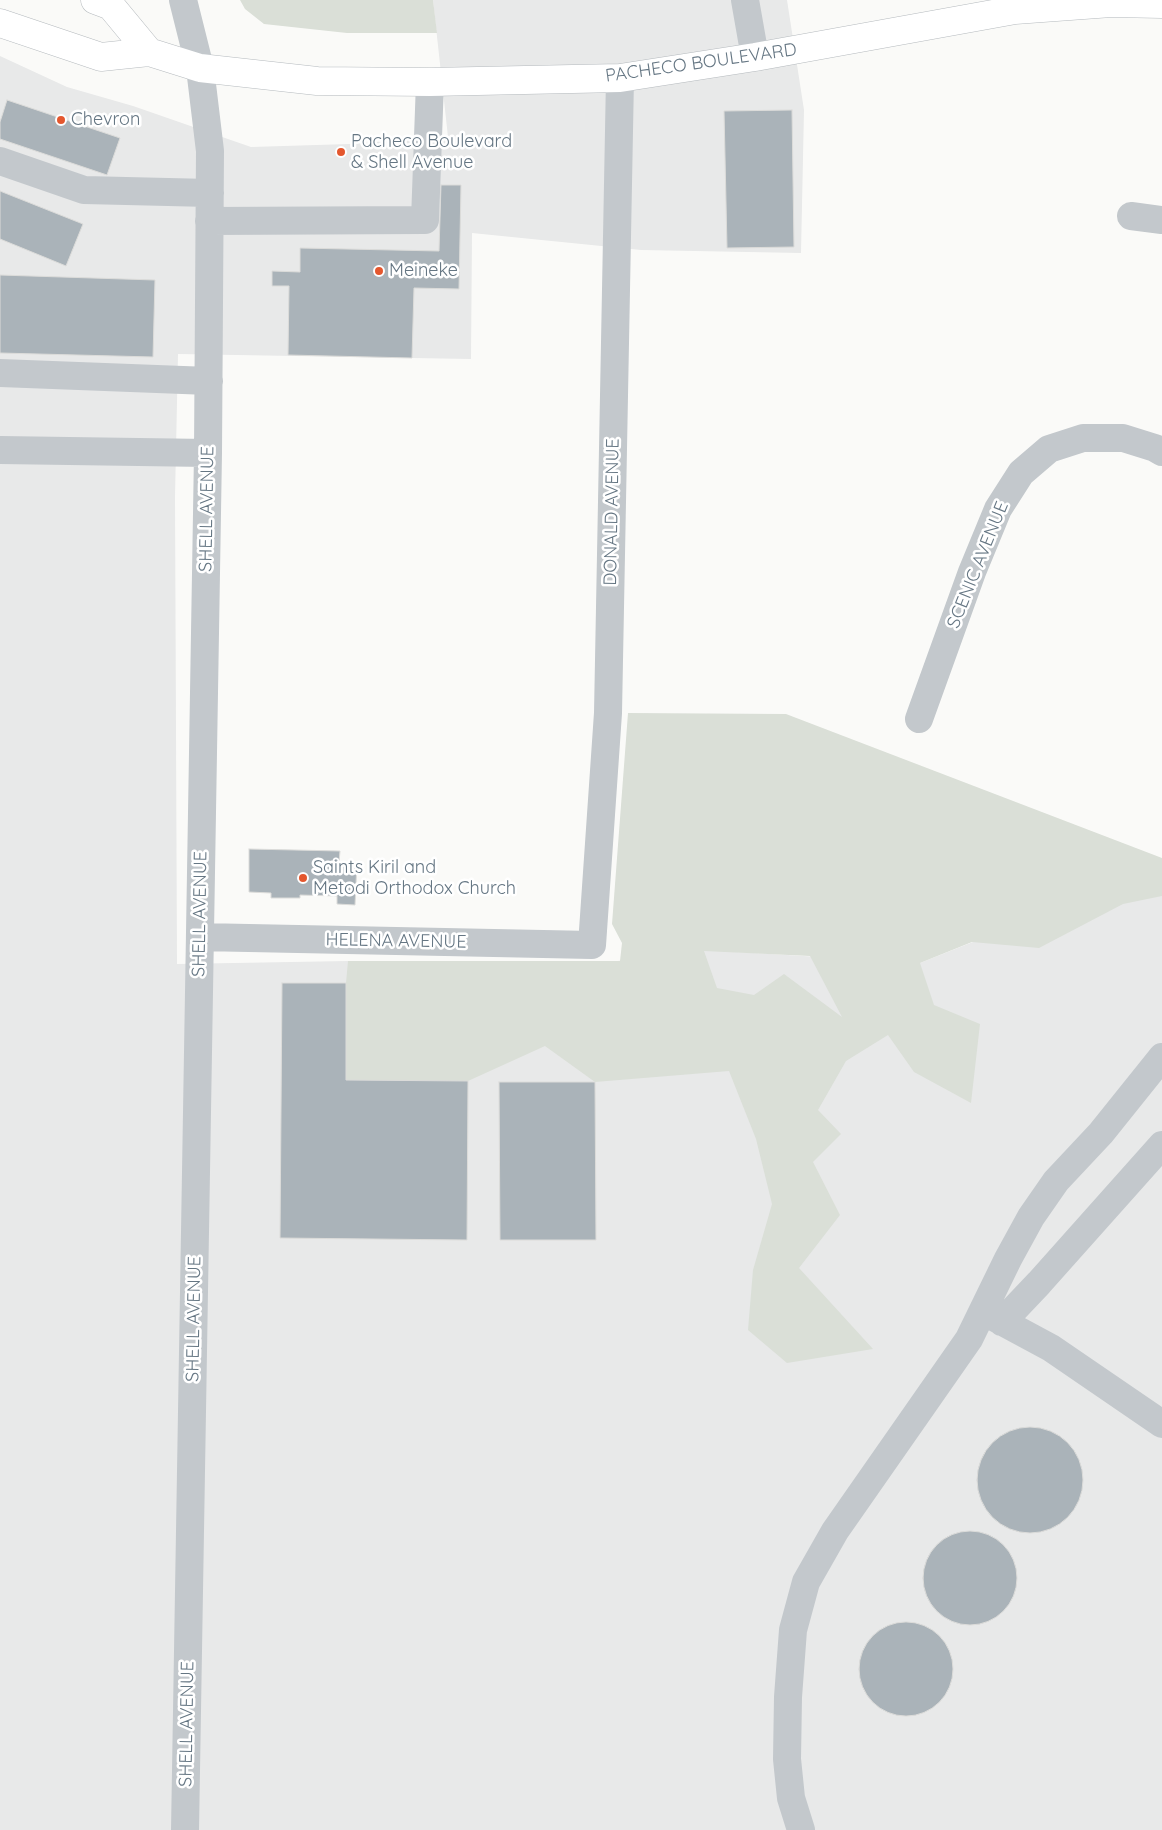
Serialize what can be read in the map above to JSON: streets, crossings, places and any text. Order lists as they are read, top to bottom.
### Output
{
  "streets": {
    "main road": ["PACHECO BOULEVARD"],
    "street": [
      "SHELL AVENUE",
      "DONALD AVENUE",
      "SCENIC AVENUE",
      "HELENA AVENUE"
    ]
  },
  "crossings": [
    ["PACHECO BOULEVARD", "SHELL AVENUE"],
    ["PACHECO BOULEVARD", "DONALD AVENUE"],
    ["SHELL AVENUE", "HELENA AVENUE"],
    ["DONALD AVENUE", "HELENA AVENUE"]
  ],
  "places": [
    "Chevron",
    "Pacheco Boulevard & Shell Avenue",
    "Meineke",
    "Saints Kiril and Metodi Orthodox Church"
  ]
}
